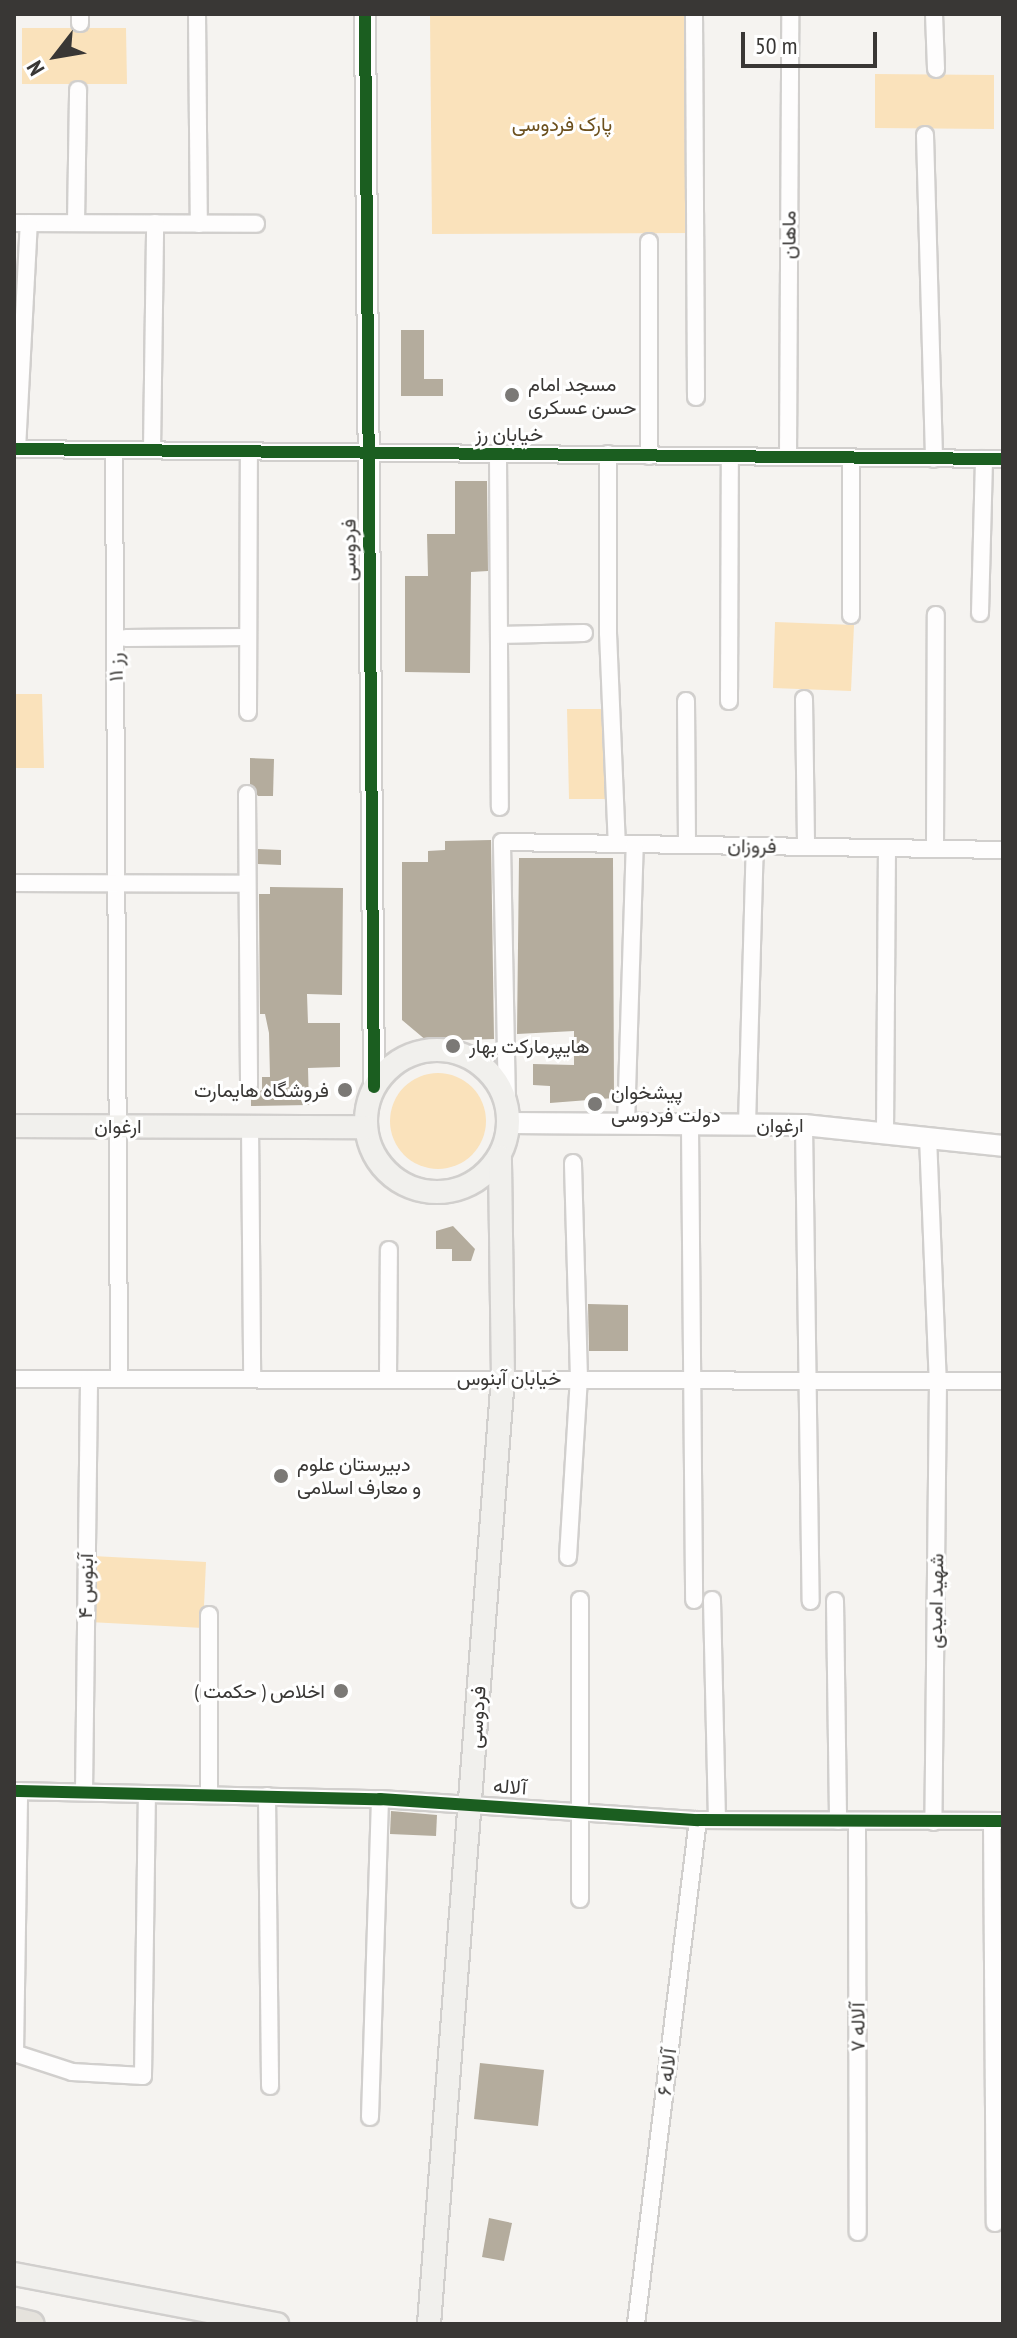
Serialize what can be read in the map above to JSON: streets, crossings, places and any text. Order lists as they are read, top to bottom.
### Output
{
  "streets": {
    "main road": ["فردوسی", "ارغوان"],
    "street": [
      "ماهان",
      "خیابان رز",
      "رز ۱۱",
      "فروزان",
      "خیابان آبنوس",
      "آبنوس ۴",
      "شهید امیدی",
      "آلاله",
      "آلاله ۷",
      "آلاله ۶"
    ]
  },
  "crossings": [
    ["ماهان", "خیابان رز"],
    ["خیابان رز", "فردوسی"],
    ["خیابان رز", "رز ۱۱"],
    ["فردوسی", "فروزان"],
    ["فردوسی", "ارغوان"],
    ["فردوسی", "خیابان آبنوس"],
    ["فردوسی", "آلاله"],
    ["رز ۱۱", "ارغوان"],
    ["رز ۱۱", "خیابان آبنوس"],
    ["فروزان", "ارغوان"],
    ["ارغوان", "شهید امیدی"],
    ["خیابان آبنوس", "آبنوس ۴"],
    ["خیابان آبنوس", "شهید امیدی"],
    ["آبنوس ۴", "آلاله"],
    ["شهید امیدی", "آلاله"],
    ["آلاله", "آلاله ۷"],
    ["آلاله", "آلاله ۶"]
  ],
  "parks": ["پارک فردوسی"],
  "places": [
    "مسجد امام حسن عسکری",
    "هایپرمارکت بهار",
    "فروشگاه هایمارت",
    "پیشخوان دولت فردوسی",
    "دبیرستان علوم و معارف اسلامی",
    "اخلاص ( حکمت )"
  ],
  "scale_bar": "50 m",
  "north": "bottom left"
}
